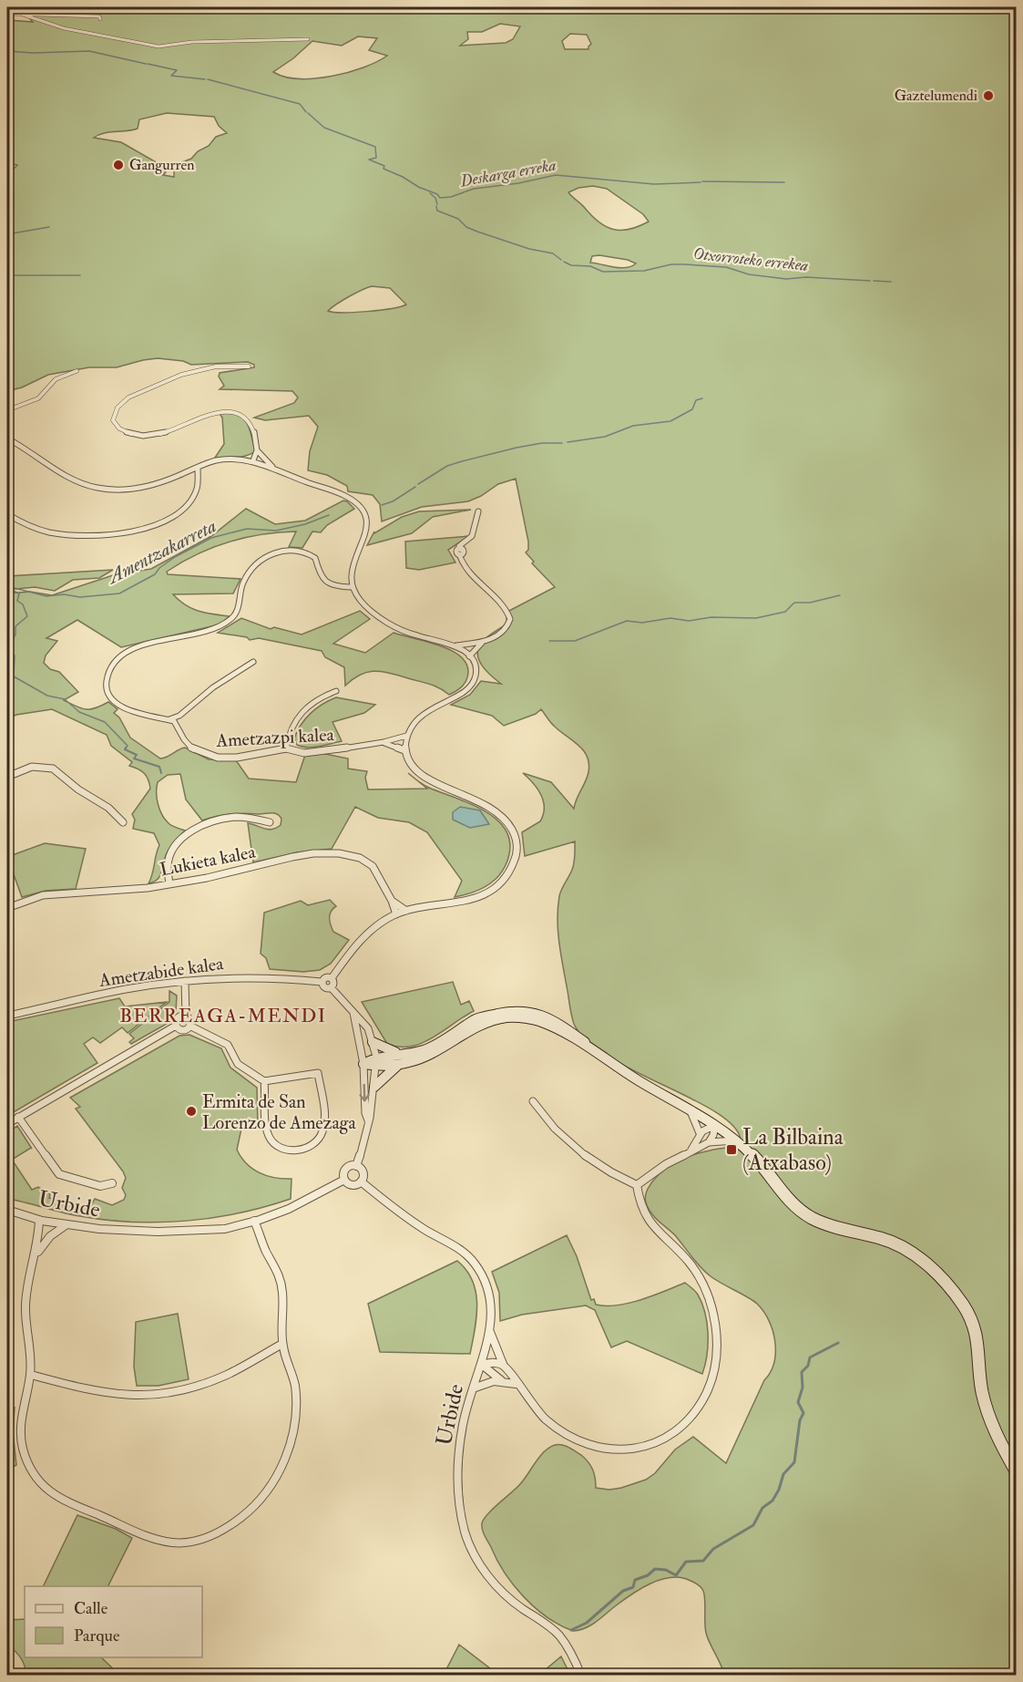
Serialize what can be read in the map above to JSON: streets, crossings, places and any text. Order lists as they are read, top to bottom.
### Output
{
  "streets": {
    "street": [
      "Ametzazpi kalea",
      "Lukieta kalea",
      "Ametzabide kalea",
      "Urbide"
    ]
  },
  "districts": ["BERREAGA-MENDI"],
  "water": ["Deskarga erreka", "Otxorroteko errekea", "Amentzakarreta"],
  "places": {
    "other": ["Gaztelumendi", "Gangurren", "Ermita de San Lorenzo de Amezaga"],
    "transit": ["La Bilbaina (Atxabaso)"]
  },
  "legend": ["Calle", "Parque"]
}
